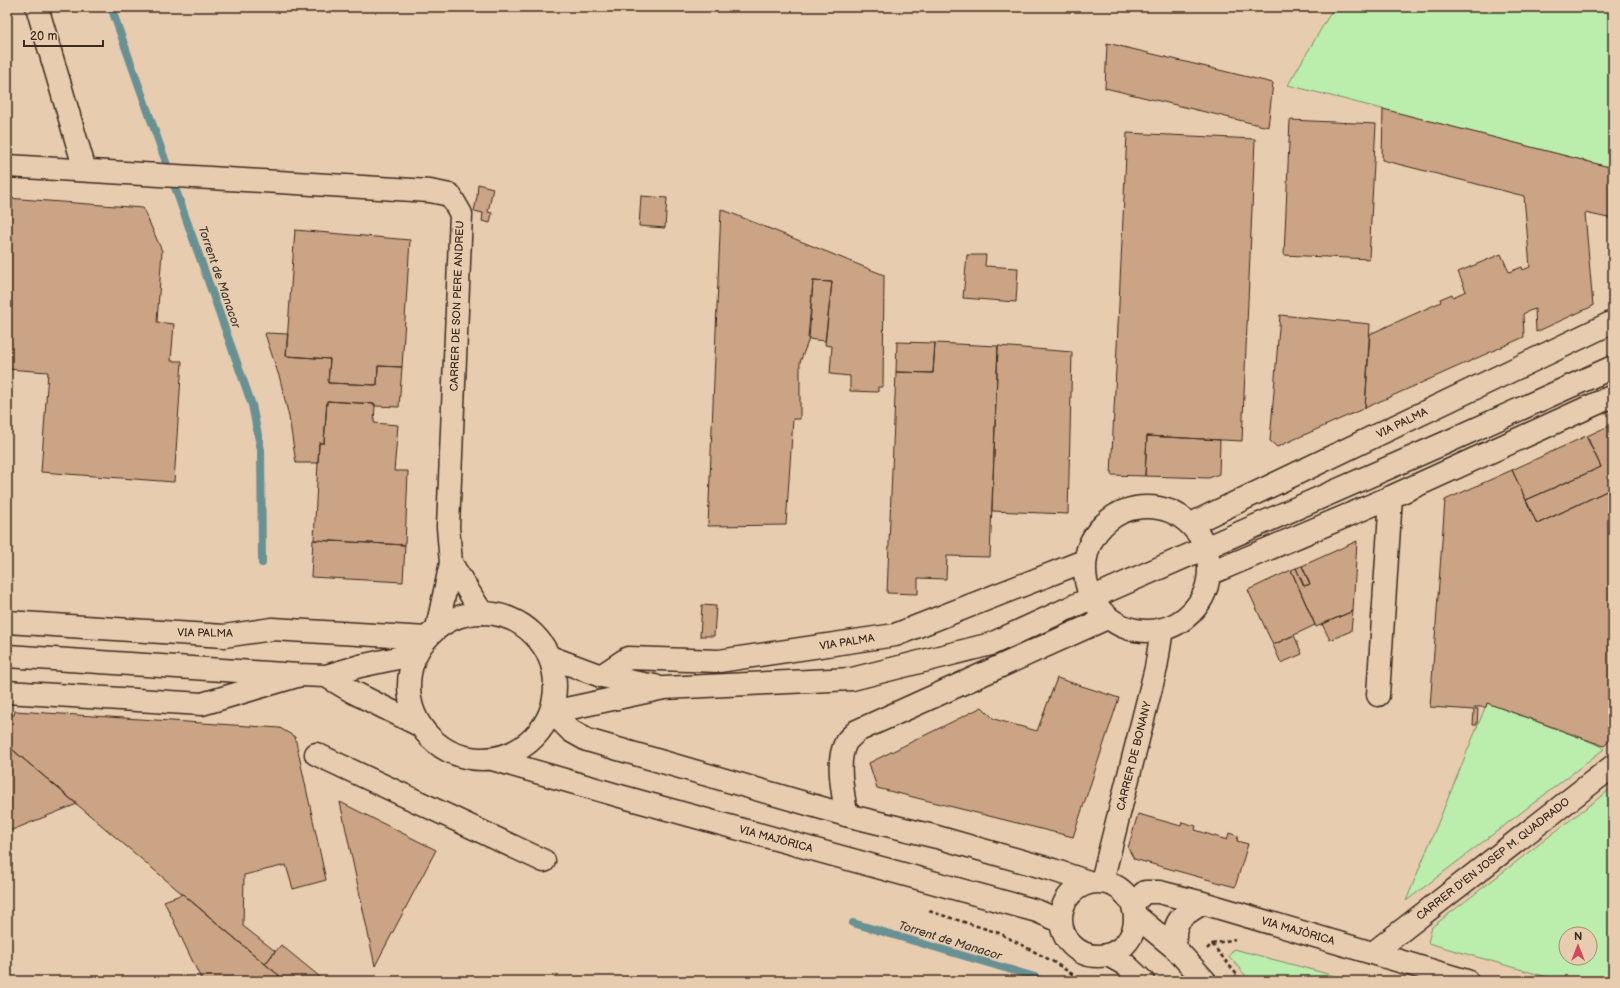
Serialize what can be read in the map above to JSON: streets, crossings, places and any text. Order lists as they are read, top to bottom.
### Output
{
  "streets": {
    "main road": [
      "CARRER DE SON PERE ANDREU",
      "VIA PALMA",
      "CARRER DE BONANY",
      "VIA MAJÒRICA",
      "CARRER D'EN JOSEP M. QUADRADO"
    ]
  },
  "crossings": [
    ["CARRER DE BONANY", "VIA MAJÒRICA"],
    ["VIA MAJÒRICA", "CARRER D'EN JOSEP M. QUADRADO"]
  ],
  "water": ["Torrent de Manacor"],
  "scale_bar": "20 m",
  "north": "top"
}
